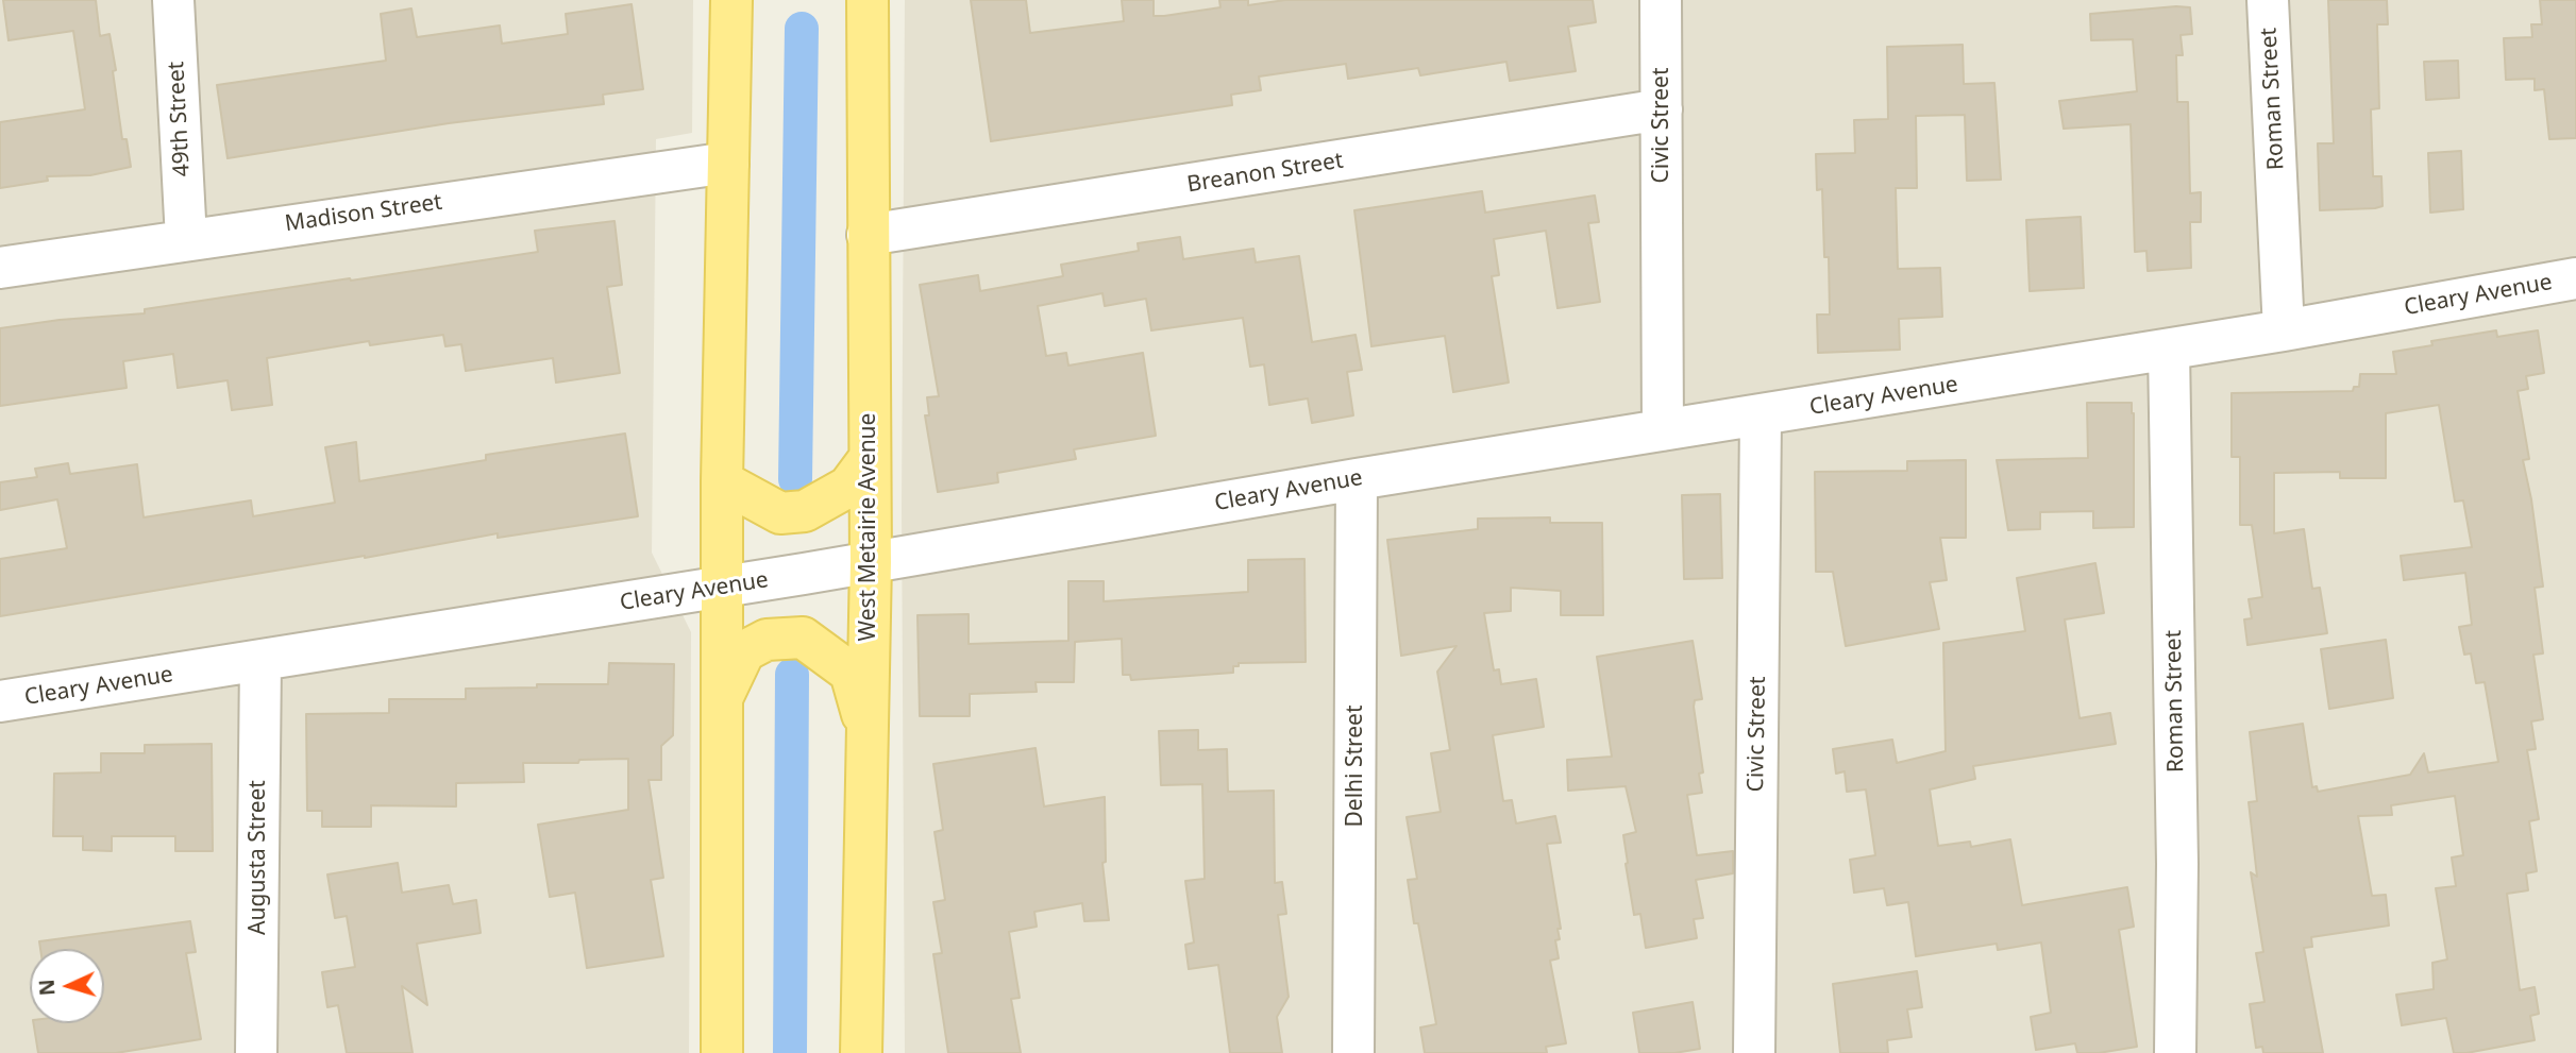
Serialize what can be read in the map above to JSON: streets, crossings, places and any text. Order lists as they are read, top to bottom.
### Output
{
  "streets": {
    "main road": ["West Metairie Avenue"],
    "street": [
      "Roman Street",
      "49th Street",
      "Civic Street",
      "Breanon Street",
      "Madison Street",
      "Cleary Avenue",
      "Delhi Street",
      "Augusta Street"
    ]
  },
  "crossings": [
    ["Roman Street", "Cleary Avenue"],
    ["49th Street", "Madison Street"],
    ["Civic Street", "Breanon Street"],
    ["Civic Street", "Cleary Avenue"],
    ["Breanon Street", "West Metairie Avenue"],
    ["Cleary Avenue", "West Metairie Avenue"],
    ["Cleary Avenue", "Delhi Street"],
    ["Cleary Avenue", "Augusta Street"]
  ],
  "north": "left"
}
